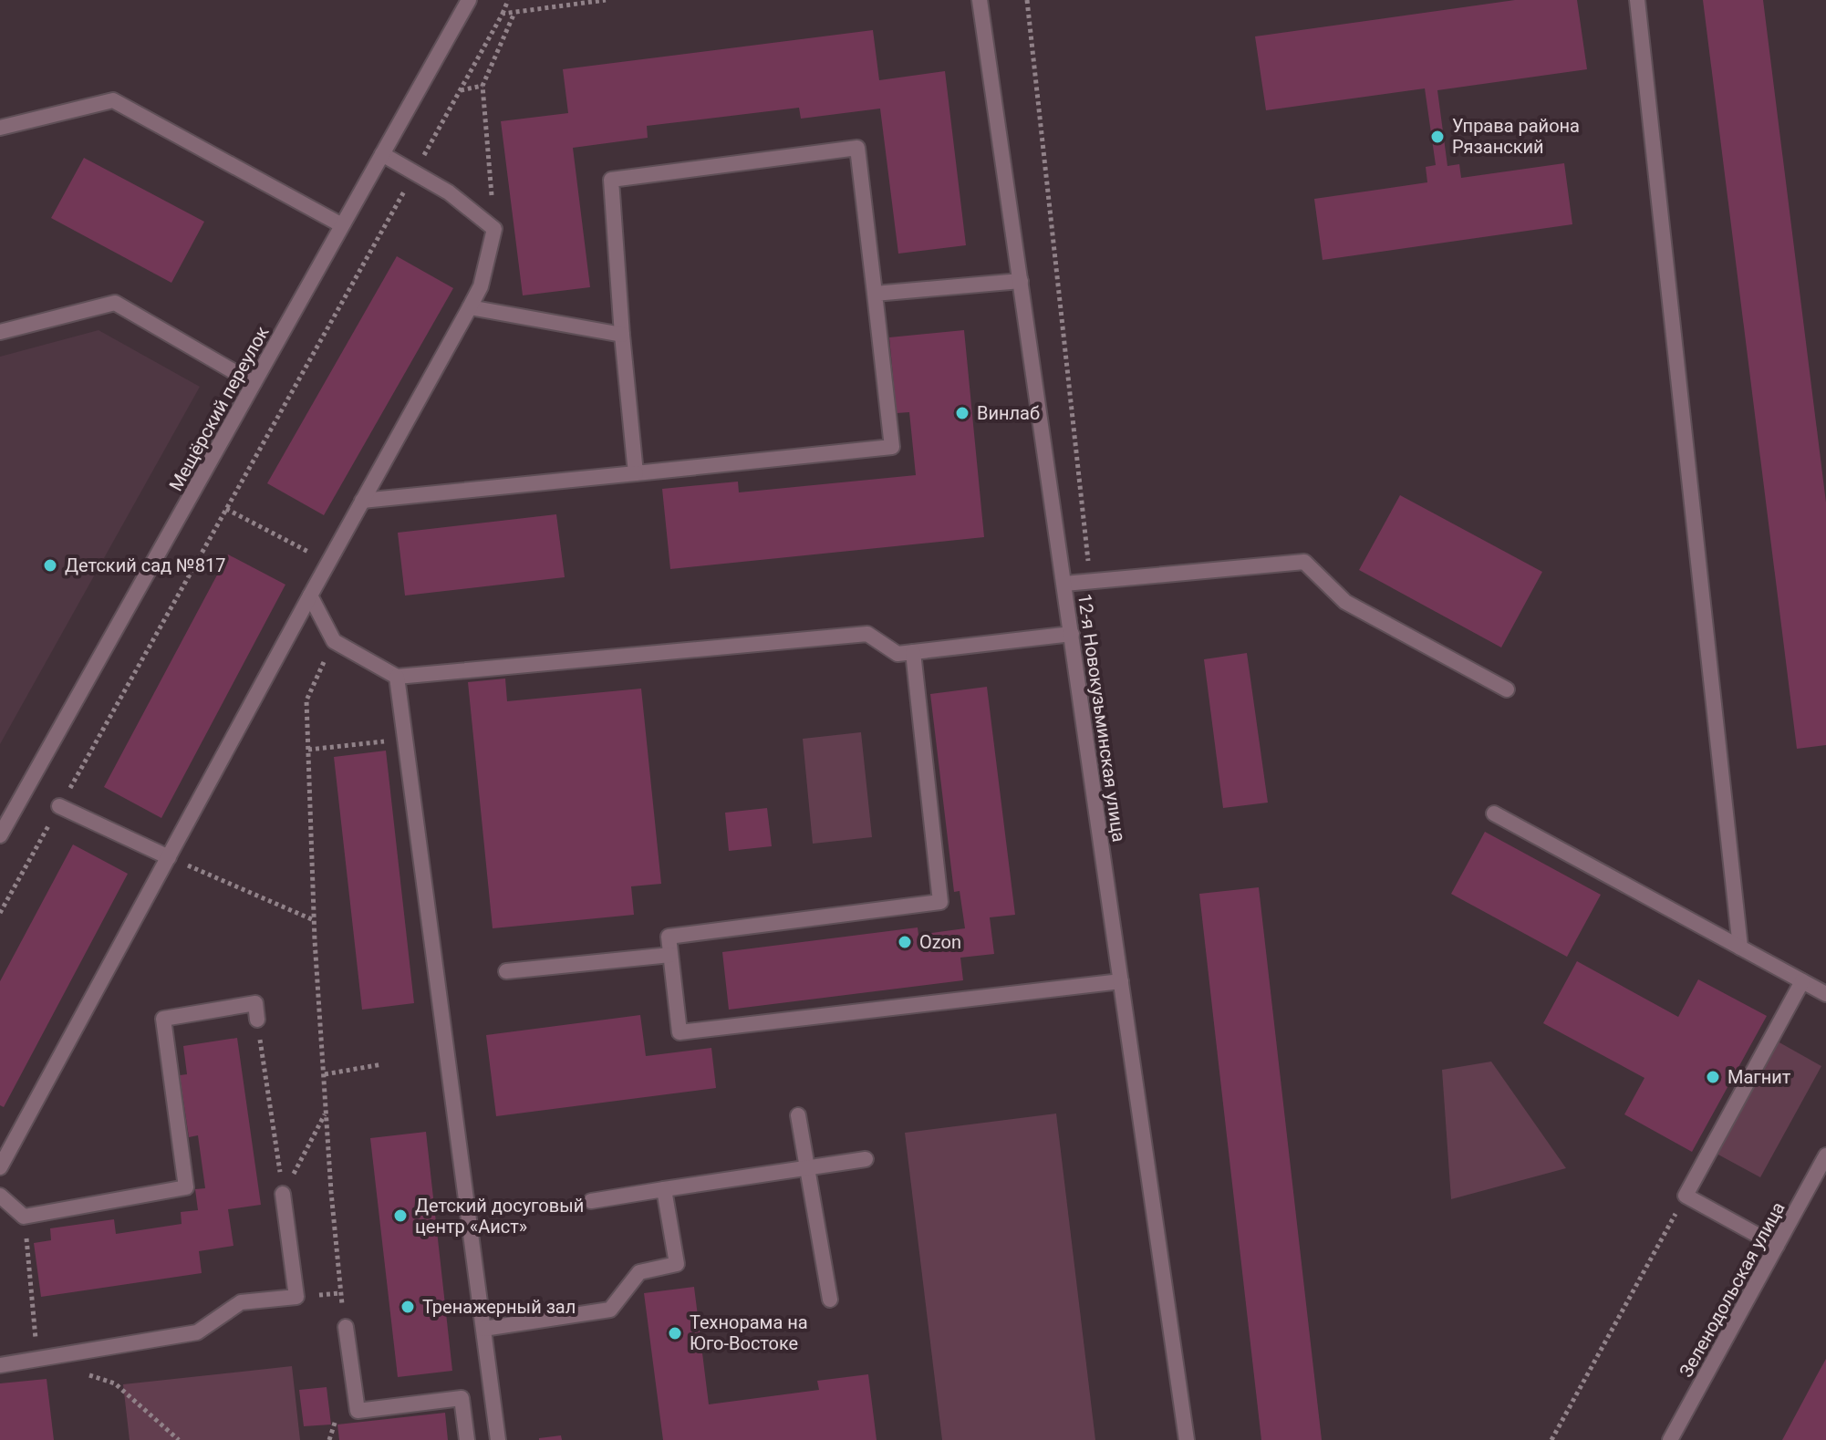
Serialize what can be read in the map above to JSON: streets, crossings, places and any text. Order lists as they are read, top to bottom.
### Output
{
  "streets": {
    "street": ["Мещёрский переулок", "12-я Новокузьминская улица", "Зеленодольская улица"]
  },
  "places": [
    "Управа района Рязанский",
    "Винлаб",
    "Детский сад №817",
    "Ozon",
    "Магнит",
    "Детский досуговый центр «Аист»",
    "Тренажерный зал",
    "Технорама на Юго-Востоке"
  ]
}
